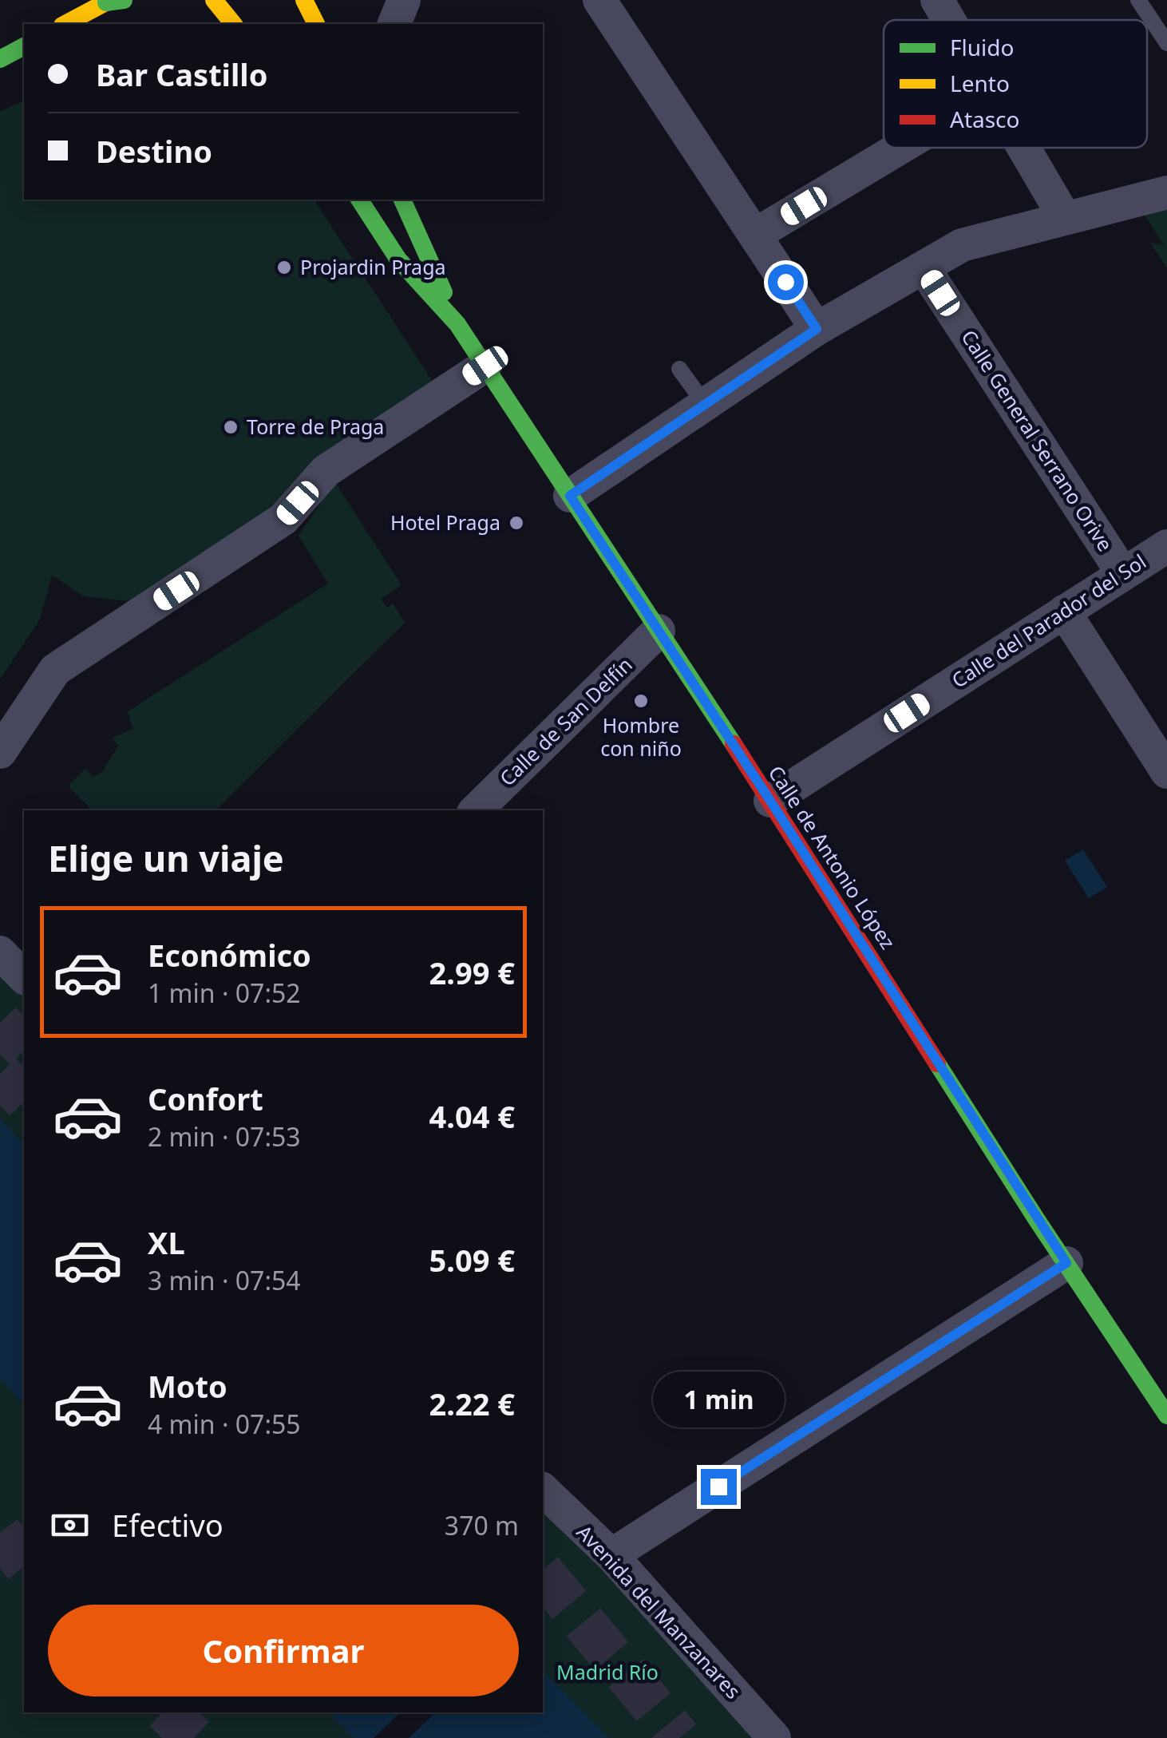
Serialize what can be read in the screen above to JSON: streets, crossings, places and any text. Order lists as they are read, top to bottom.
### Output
{
  "streets": {
    "main road": ["Calle de Antonio López"],
    "street": [
      "Calle General Serrano Orive",
      "Calle del Parador del Sol",
      "Calle de San Delfín",
      "Avenida del Manzanares"
    ]
  },
  "crossings": [
    ["Calle General Serrano Orive", "Calle del Parador del Sol"],
    ["Calle del Parador del Sol", "Calle de Antonio López"],
    ["Calle de San Delfín", "Calle de Antonio López"]
  ],
  "parks": ["Madrid Río"],
  "places": [
    "Projardin Praga",
    "Torre de Praga",
    "Hotel Praga",
    "Hombre con niño"
  ],
  "legend": ["Fluido", "Lento", "Atasco"],
  "page": {
    "banner": ["Bar Castillo", "Destino"],
    "heading": "Elige un viaje",
    "list": [
      {
        "name": "Económico",
        "note": "1 min · 07:52",
        "value": "2.99 €"
      },
      {
        "name": "Confort",
        "note": "2 min · 07:53",
        "value": "4.04 €"
      },
      {
        "name": "XL",
        "note": "3 min · 07:54",
        "value": "5.09 €"
      },
      {
        "name": "Moto",
        "note": "4 min · 07:55",
        "value": "2.22 €"
      }
    ],
    "bubble": "1 min",
    "pay": ["Efectivo", "370 m"],
    "buttons": "Confirmar"
  }
}
